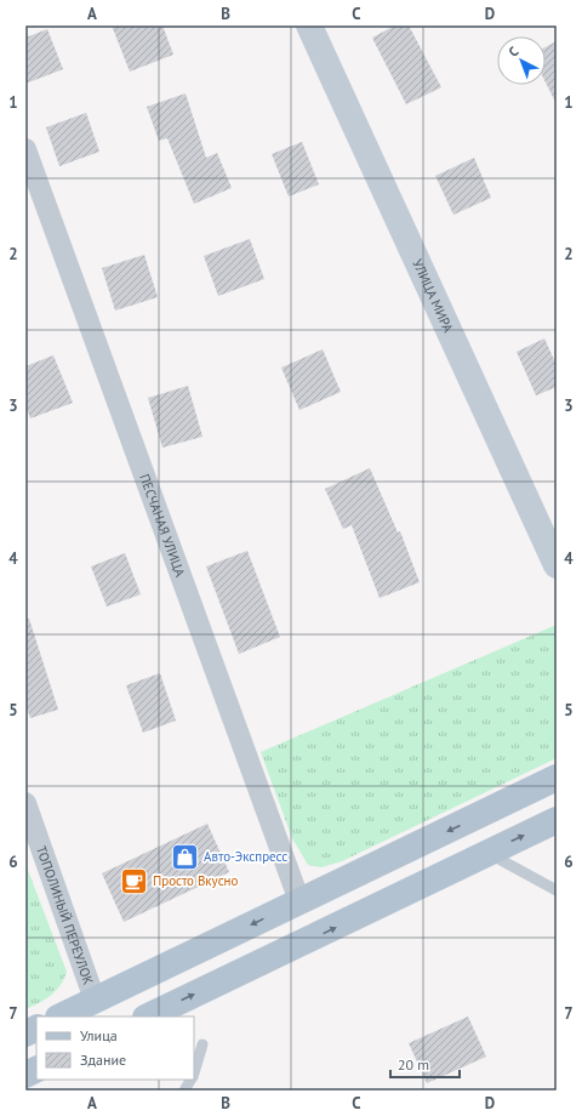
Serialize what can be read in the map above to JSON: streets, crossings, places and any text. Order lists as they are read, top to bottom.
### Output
{
  "streets": {
    "main road": ["УЛИЦА МИРА"],
    "street": ["ПЕСЧАНАЯ УЛИЦА", "ТОПОЛИНЫЙ ПЕРЕУЛОК"]
  },
  "places": {
    "shop": ["Авто-Экспресс"],
    "cafe": ["Просто Вкусно"]
  },
  "legend": ["Улица", "Здание"],
  "scale_bar": "20 m",
  "north": "top left",
  "grid": {
    "columns": [
      "A",
      "B",
      "C",
      "D"
    ],
    "rows": [
      "1",
      "2",
      "3",
      "4",
      "5",
      "6",
      "7"
    ]
  }
}
